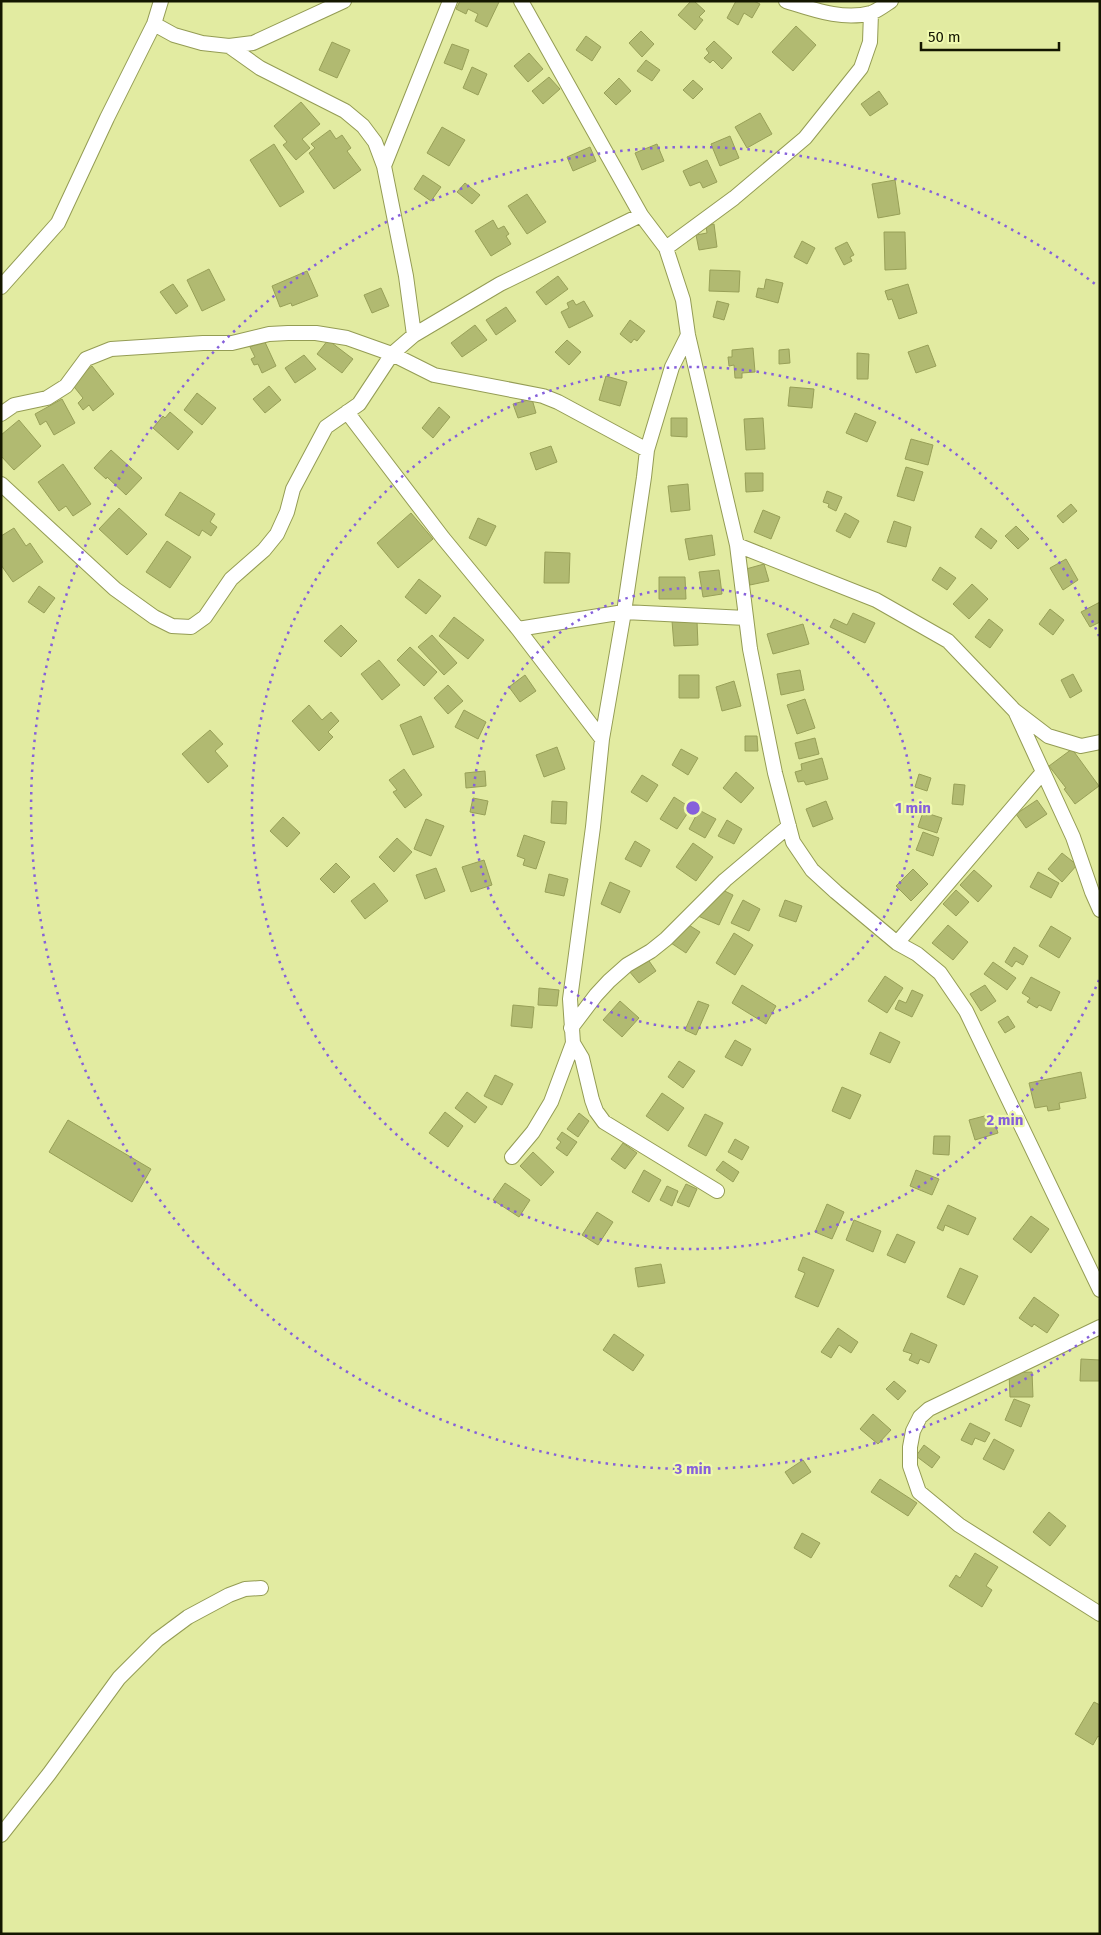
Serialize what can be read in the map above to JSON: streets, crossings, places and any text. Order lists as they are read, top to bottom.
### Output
{
  "scale_bar": "50 m",
  "rings": ["1 min", "2 min", "3 min"]
}
